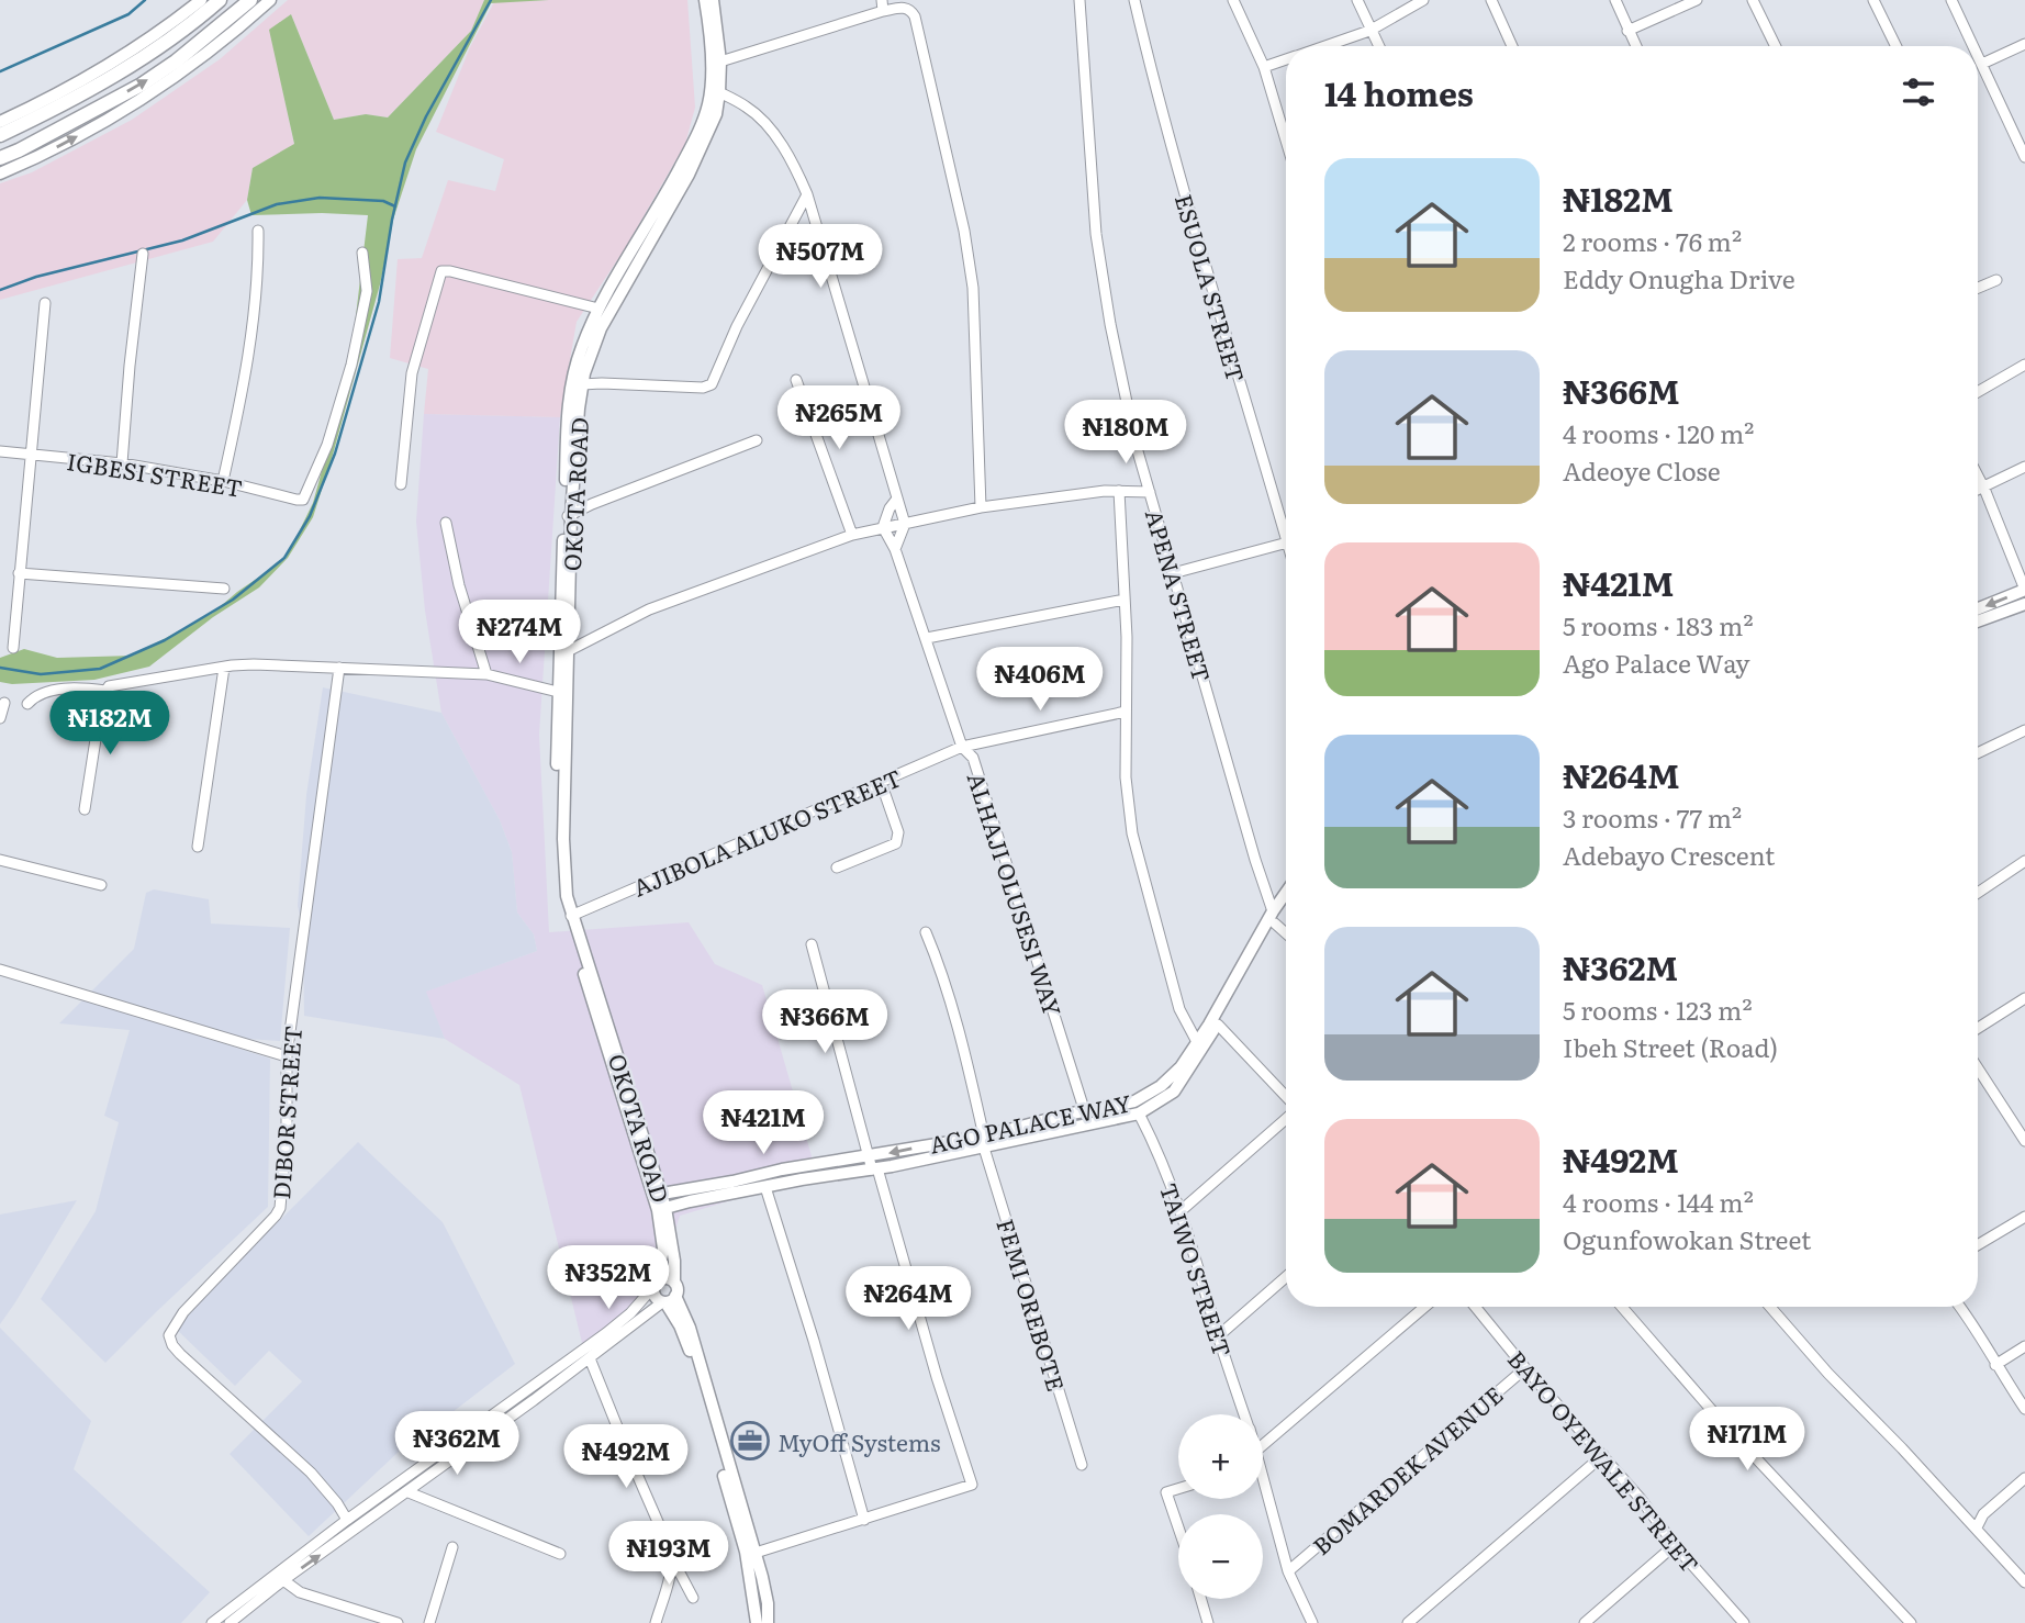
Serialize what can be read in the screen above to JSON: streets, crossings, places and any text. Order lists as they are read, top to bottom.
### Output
{
  "streets": {
    "main road": ["OKOTA ROAD", "AGO PALACE WAY"],
    "street": [
      "ESUOLA STREET",
      "IGBESI STREET",
      "APENA STREET",
      "AJIBOLA ALUKO STREET",
      "ALHAJI OLUSESI WAY",
      "DIBOR STREET",
      "TAIWO STREET",
      "FEMI OREBOTE",
      "BAYO OYEWALE STREET",
      "BOMARDEK AVENUE"
    ]
  },
  "crossings": [
    ["OKOTA ROAD", "AJIBOLA ALUKO STREET"],
    ["OKOTA ROAD", "AGO PALACE WAY"],
    ["APENA STREET", "AGO PALACE WAY"],
    ["AJIBOLA ALUKO STREET", "ALHAJI OLUSESI WAY"],
    ["ALHAJI OLUSESI WAY", "AGO PALACE WAY"],
    ["AGO PALACE WAY", "TAIWO STREET"],
    ["AGO PALACE WAY", "FEMI OREBOTE"],
    ["TAIWO STREET", "BOMARDEK AVENUE"],
    ["BAYO OYEWALE STREET", "BOMARDEK AVENUE"]
  ],
  "places": {
    "office": ["MyOff Systems"]
  },
  "page": {
    "heading": "14 homes",
    "list": [
      {
        "name": "₦182M",
        "note": "2 rooms · 76 m² · Eddy Onugha Drive"
      },
      {
        "name": "₦366M",
        "note": "4 rooms · 120 m² · Adeoye Close"
      },
      {
        "name": "₦421M",
        "note": "5 rooms · 183 m² · Ago Palace Way"
      },
      {
        "name": "₦264M",
        "note": "3 rooms · 77 m² · Adebayo Crescent"
      },
      {
        "name": "₦362M",
        "note": "5 rooms · 123 m² · Ibeh Street (Road)"
      },
      {
        "name": "₦492M",
        "note": "4 rooms · 144 m² · Ogunfowokan Street"
      }
    ],
    "price": [
      "₦507M",
      "₦265M",
      "₦180M",
      "₦274M",
      "₦406M",
      "₦182M",
      "₦366M",
      "₦421M",
      "₦352M",
      "₦264M",
      "₦171M",
      "₦362M",
      "₦492M",
      "₦193M"
    ],
    "map_buttons": ["+", "−"]
  }
}
